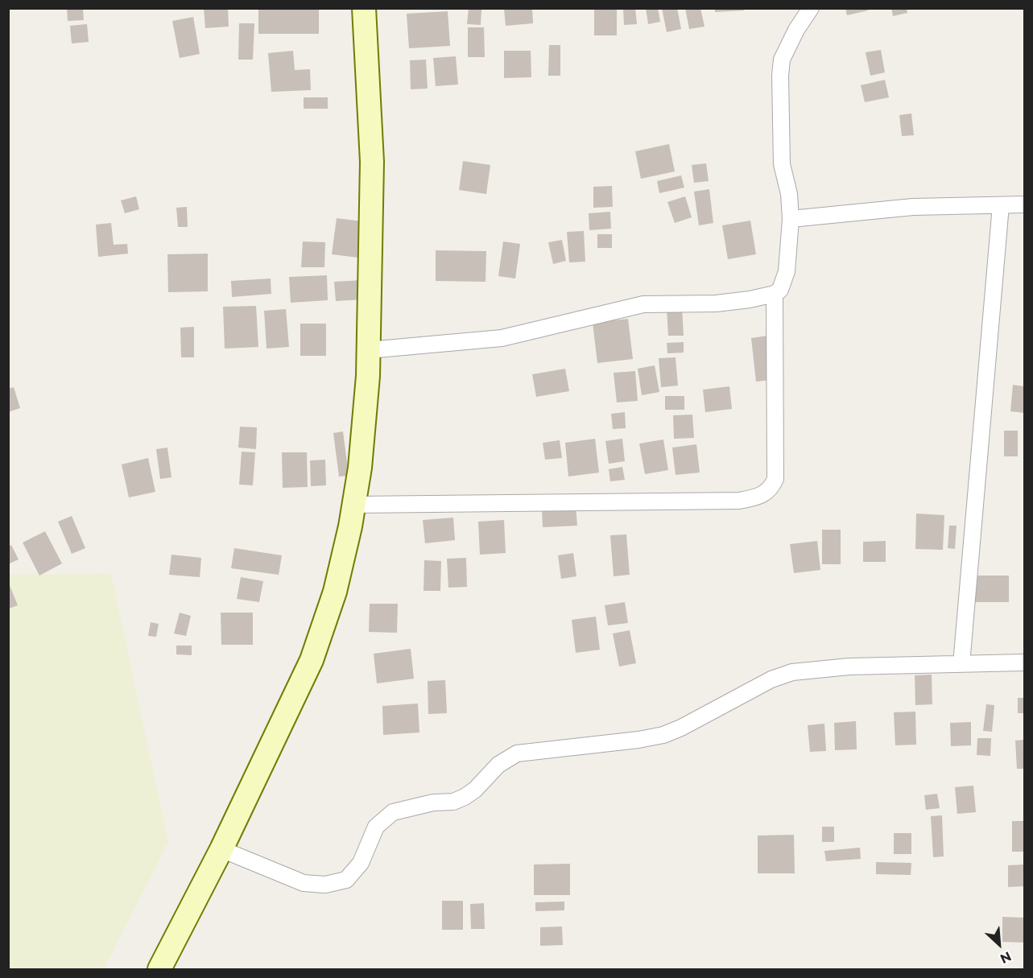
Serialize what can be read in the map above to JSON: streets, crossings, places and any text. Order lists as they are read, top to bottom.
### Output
{
  "north": "bottom right"
}
